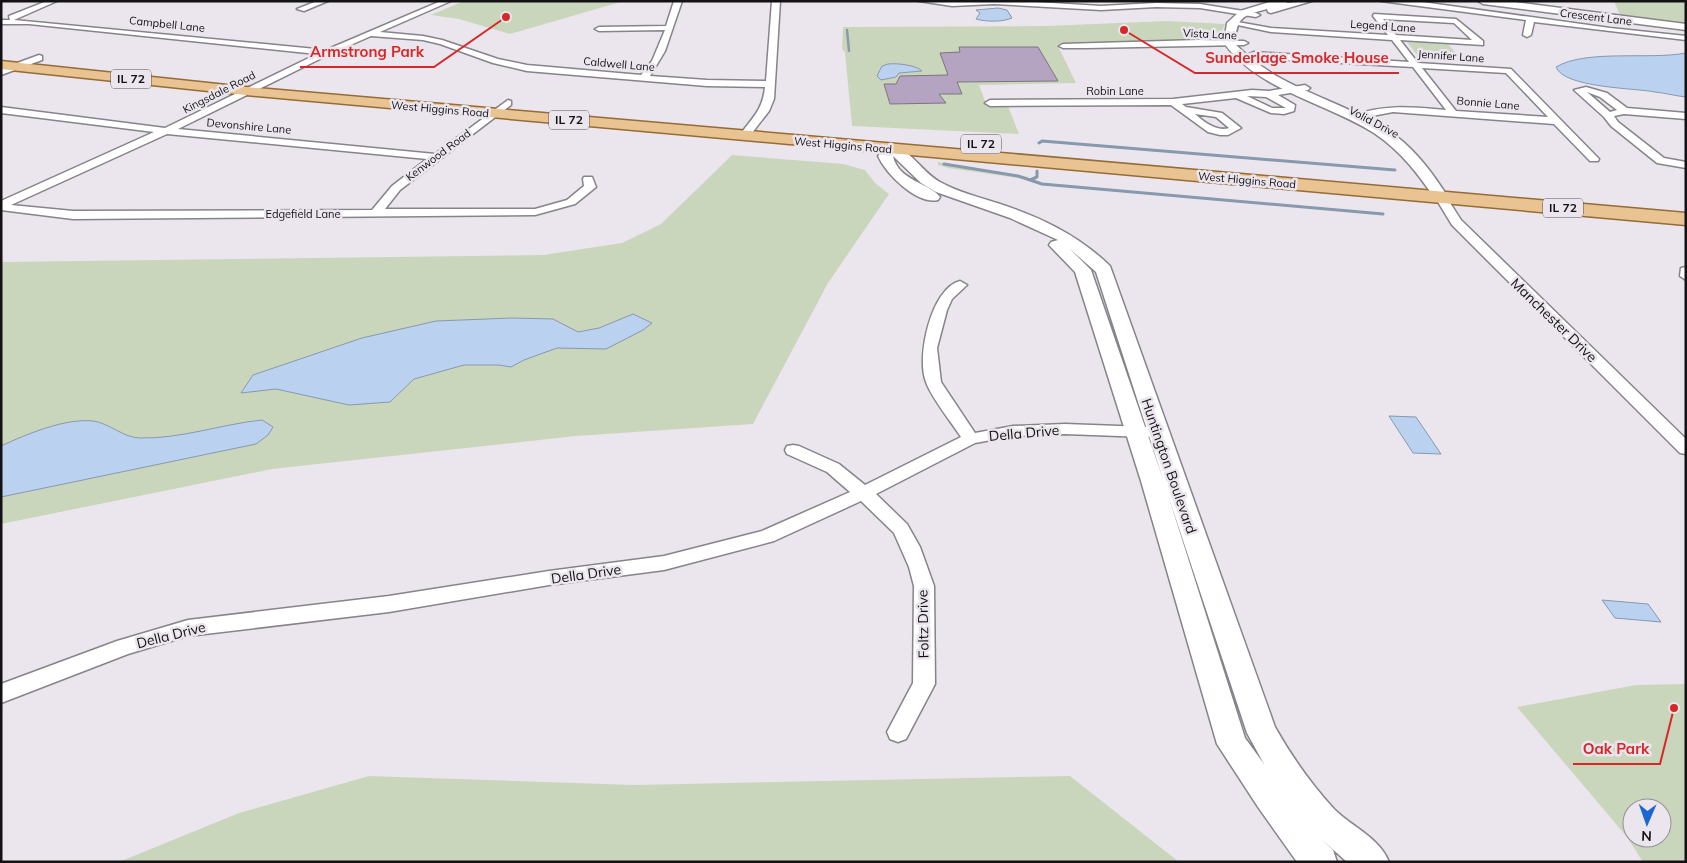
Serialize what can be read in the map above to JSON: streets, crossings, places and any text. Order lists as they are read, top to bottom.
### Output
{
  "streets": {
    "main road": ["IL 72", "West Higgins Road"],
    "street": [
      "Crescent Lane",
      "Campbell Lane",
      "Legend Lane",
      "Vista Lane",
      "Jennifer Lane",
      "Caldwell Lane",
      "Robin Lane",
      "Kingsdale Road",
      "Bonnie Lane",
      "Volid Drive",
      "Devonshire Lane",
      "Kenwood Road",
      "Edgefield Lane",
      "Manchester Drive",
      "Della Drive",
      "Huntington Boulevard",
      "Foltz Drive"
    ]
  },
  "crossings": [
    ["Campbell Lane", "Kingsdale Road"],
    ["Vista Lane", "Volid Drive"],
    ["Jennifer Lane", "Bonnie Lane"],
    ["Jennifer Lane", "Volid Drive"],
    ["Caldwell Lane", "Kingsdale Road"],
    ["Robin Lane", "Volid Drive"],
    ["Kingsdale Road", "West Higgins Road"],
    ["Kingsdale Road", "Devonshire Lane"],
    ["Kingsdale Road", "Edgefield Lane"],
    ["Bonnie Lane", "Volid Drive"],
    ["West Higgins Road", "Volid Drive"],
    ["West Higgins Road", "Kenwood Road"],
    ["West Higgins Road", "Manchester Drive"],
    ["West Higgins Road", "Huntington Boulevard"],
    ["Volid Drive", "Manchester Drive"],
    ["Devonshire Lane", "Kenwood Road"],
    ["Kenwood Road", "Edgefield Lane"],
    ["Della Drive", "Huntington Boulevard"],
    ["Della Drive", "Foltz Drive"]
  ],
  "places": ["Armstrong Park", "Sunderlage Smoke House", "Oak Park"],
  "north": "bottom"
}
